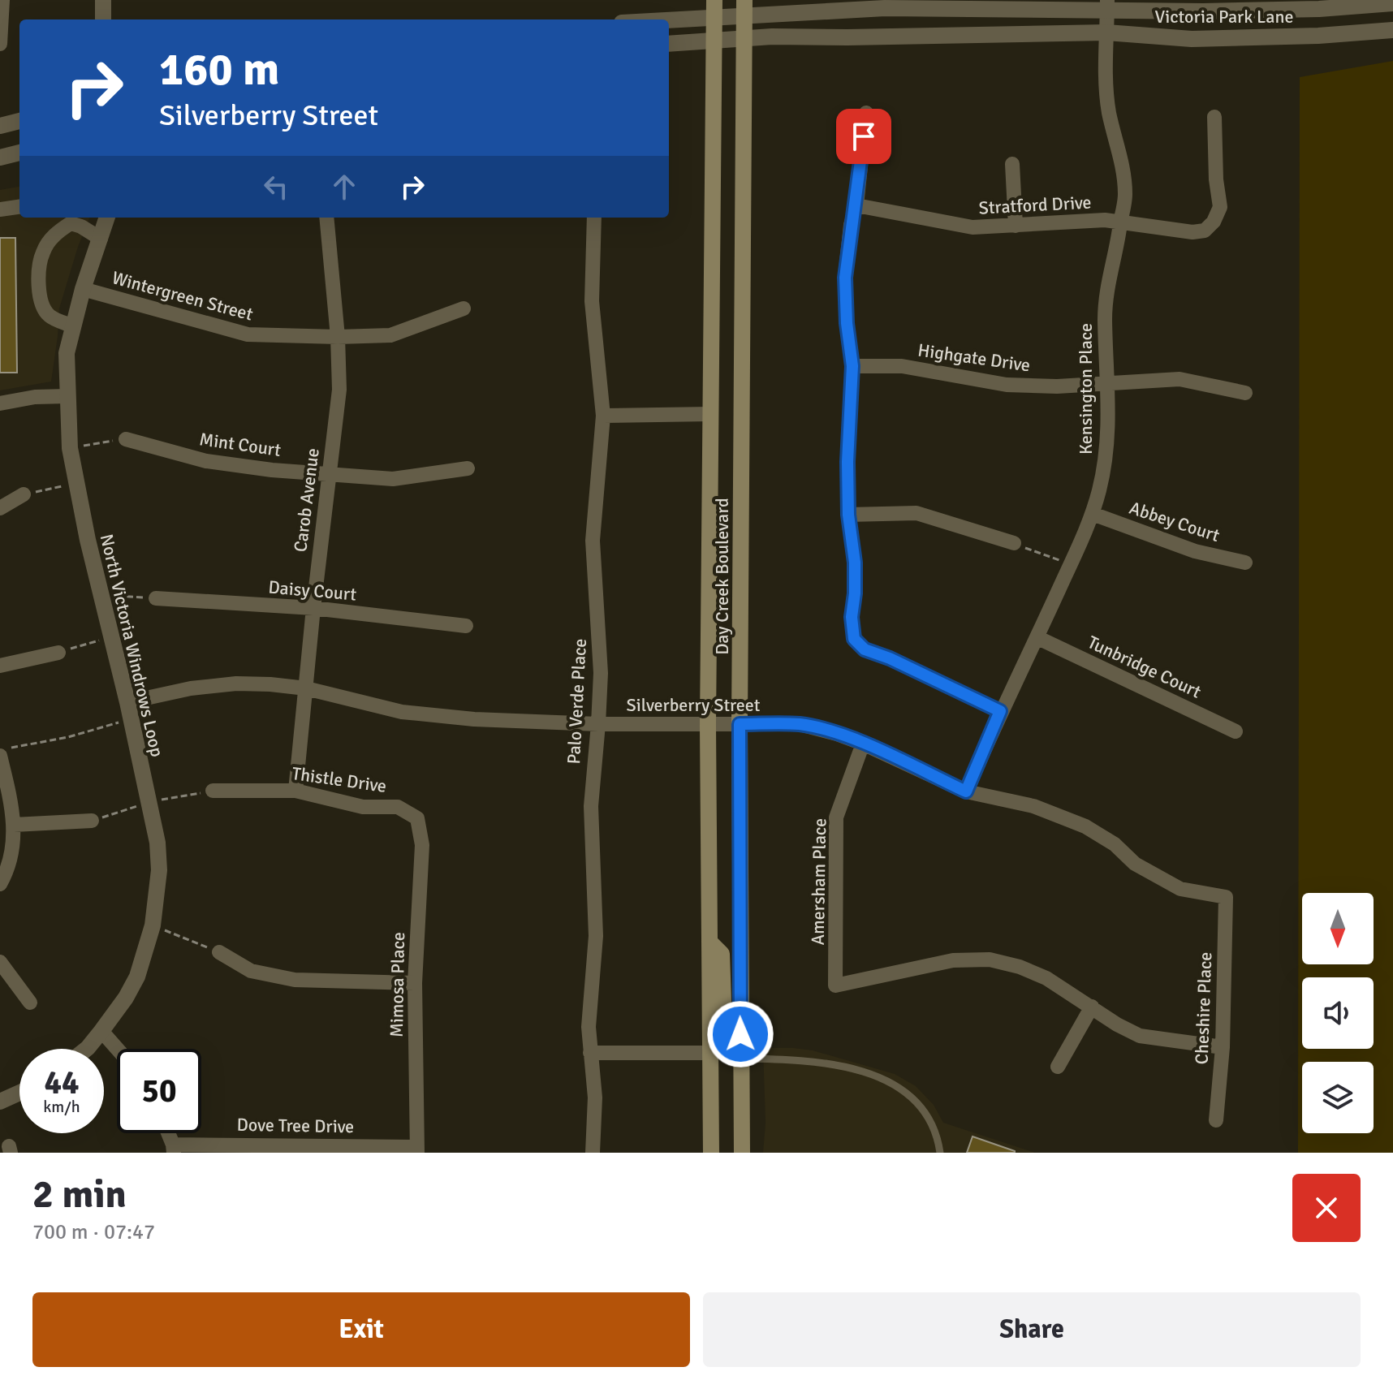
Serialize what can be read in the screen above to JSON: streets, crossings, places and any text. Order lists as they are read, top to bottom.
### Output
{
  "streets": {
    "main road": ["Day Creek Boulevard"],
    "street": [
      "Victoria Park Lane",
      "Stratford Drive",
      "Wintergreen Street",
      "Highgate Drive",
      "Kensington Place",
      "Mint Court",
      "Carob Avenue",
      "Abbey Court",
      "Daisy Court",
      "North Victoria Windrows Loop",
      "Tunbridge Court",
      "Palo Verde Place",
      "Silverberry Street",
      "Thistle Drive",
      "Amersham Place",
      "Mimosa Place",
      "Cheshire Place",
      "Dove Tree Drive"
    ]
  },
  "crossings": [
    ["Victoria Park Lane", "Kensington Place"],
    ["Victoria Park Lane", "Day Creek Boulevard"],
    ["Stratford Drive", "Kensington Place"],
    ["Wintergreen Street", "Carob Avenue"],
    ["Wintergreen Street", "North Victoria Windrows Loop"],
    ["Highgate Drive", "Kensington Place"],
    ["Kensington Place", "Abbey Court"],
    ["Kensington Place", "Tunbridge Court"],
    ["Kensington Place", "Silverberry Street"],
    ["Mint Court", "Carob Avenue"],
    ["Carob Avenue", "Daisy Court"],
    ["Carob Avenue", "Silverberry Street"],
    ["Carob Avenue", "Thistle Drive"],
    ["Day Creek Boulevard", "Silverberry Street"],
    ["North Victoria Windrows Loop", "Silverberry Street"],
    ["Palo Verde Place", "Silverberry Street"],
    ["Silverberry Street", "Amersham Place"],
    ["Silverberry Street", "Cheshire Place"],
    ["Thistle Drive", "Mimosa Place"],
    ["Mimosa Place", "Dove Tree Drive"]
  ],
  "north": "bottom",
  "page": {
    "turn": ["160 m", "Silverberry Street"],
    "speed": "44 km/h",
    "limit": "50",
    "heading": ["2 min", "700 m · 07:47"],
    "buttons": ["Exit", "Share"]
  }
}
